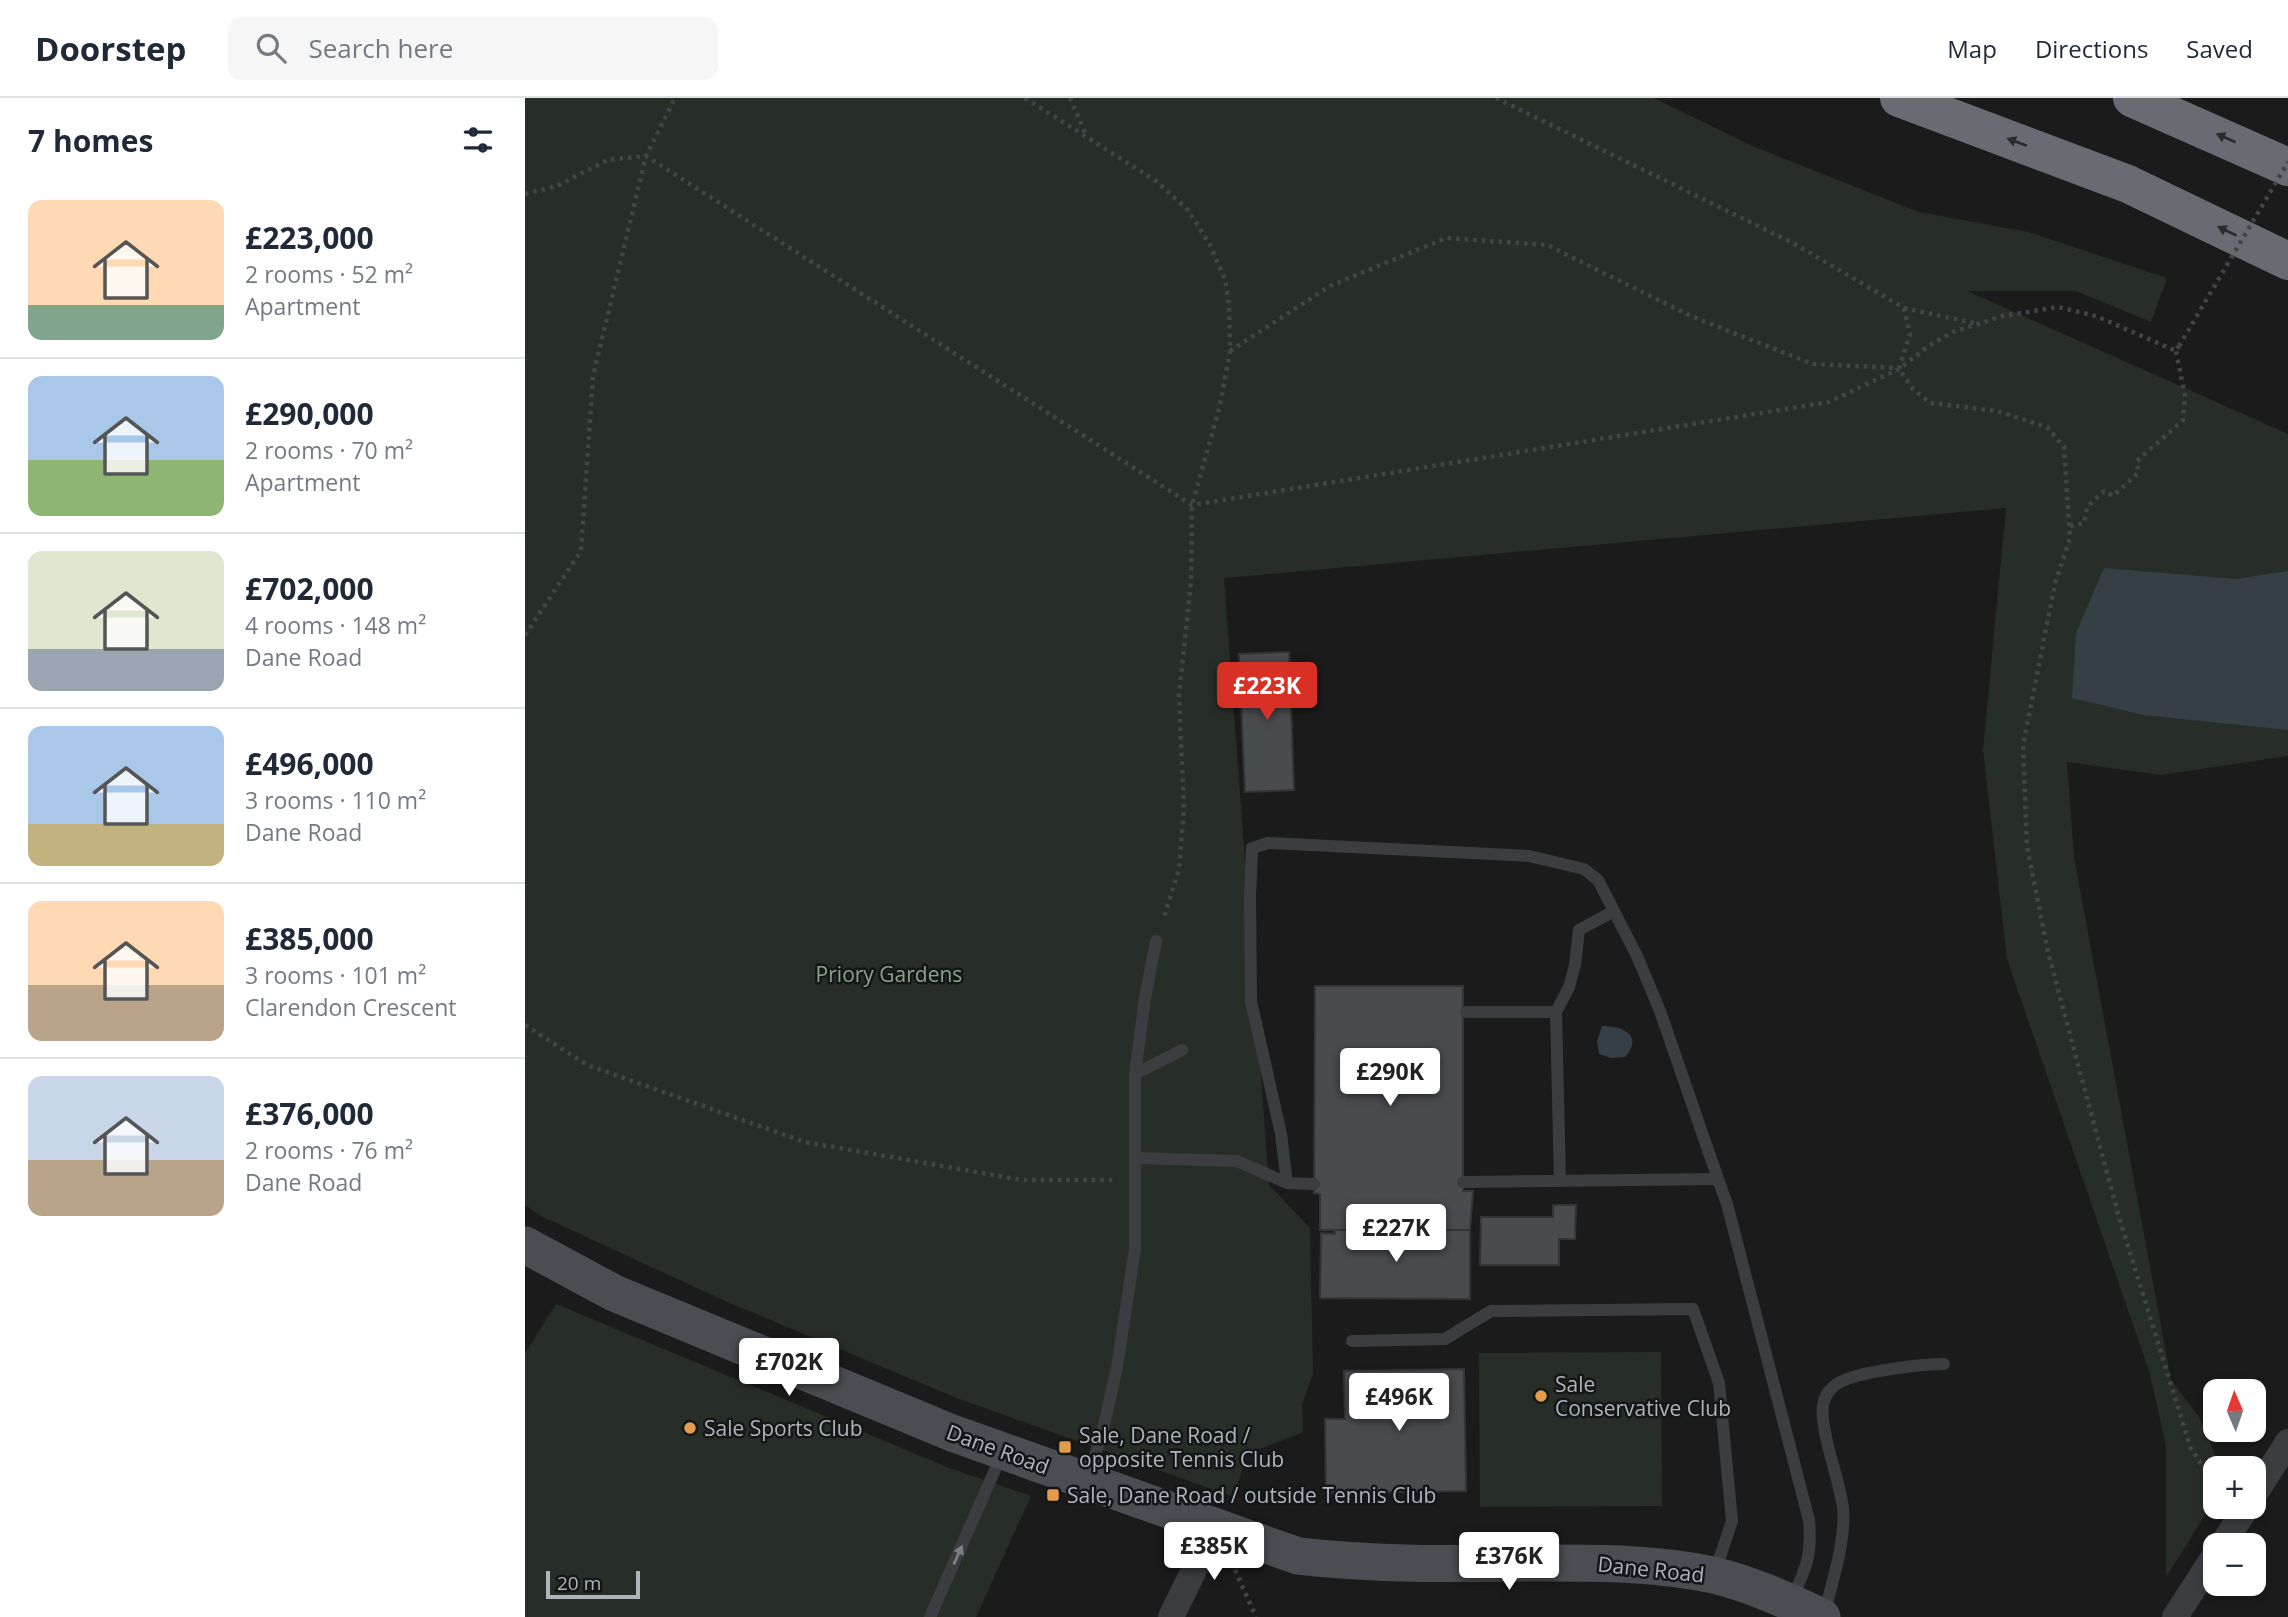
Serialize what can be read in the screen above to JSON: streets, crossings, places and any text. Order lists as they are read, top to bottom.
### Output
{
  "streets": {
    "main road": ["Dane Road"]
  },
  "parks": ["Priory Gardens"],
  "places": {
    "other": ["Sale Conservative Club", "Sale Sports Club"],
    "transit": ["Sale, Dane Road / opposite Tennis Club", "Sale, Dane Road / outside Tennis Club"]
  },
  "scale_bar": "20 m",
  "north": "top",
  "page": {
    "header": "Doorstep",
    "search": "Search here",
    "nav": ["Map", "Directions", "Saved"],
    "heading": "7 homes",
    "list": [
      {
        "name": "£223,000",
        "note": "2 rooms · 52 m² · Apartment"
      },
      {
        "name": "£290,000",
        "note": "2 rooms · 70 m² · Apartment"
      },
      {
        "name": "£702,000",
        "note": "4 rooms · 148 m² · Dane Road"
      },
      {
        "name": "£496,000",
        "note": "3 rooms · 110 m² · Dane Road"
      },
      {
        "name": "£385,000",
        "note": "3 rooms · 101 m² · Clarendon Crescent"
      },
      {
        "name": "£376,000",
        "note": "2 rooms · 76 m² · Dane Road"
      }
    ],
    "price": [
      "£223K",
      "£290K",
      "£227K",
      "£702K",
      "£496K",
      "£385K",
      "£376K"
    ],
    "map_buttons": ["+", "−"],
    "scale": "20 m"
  }
}
